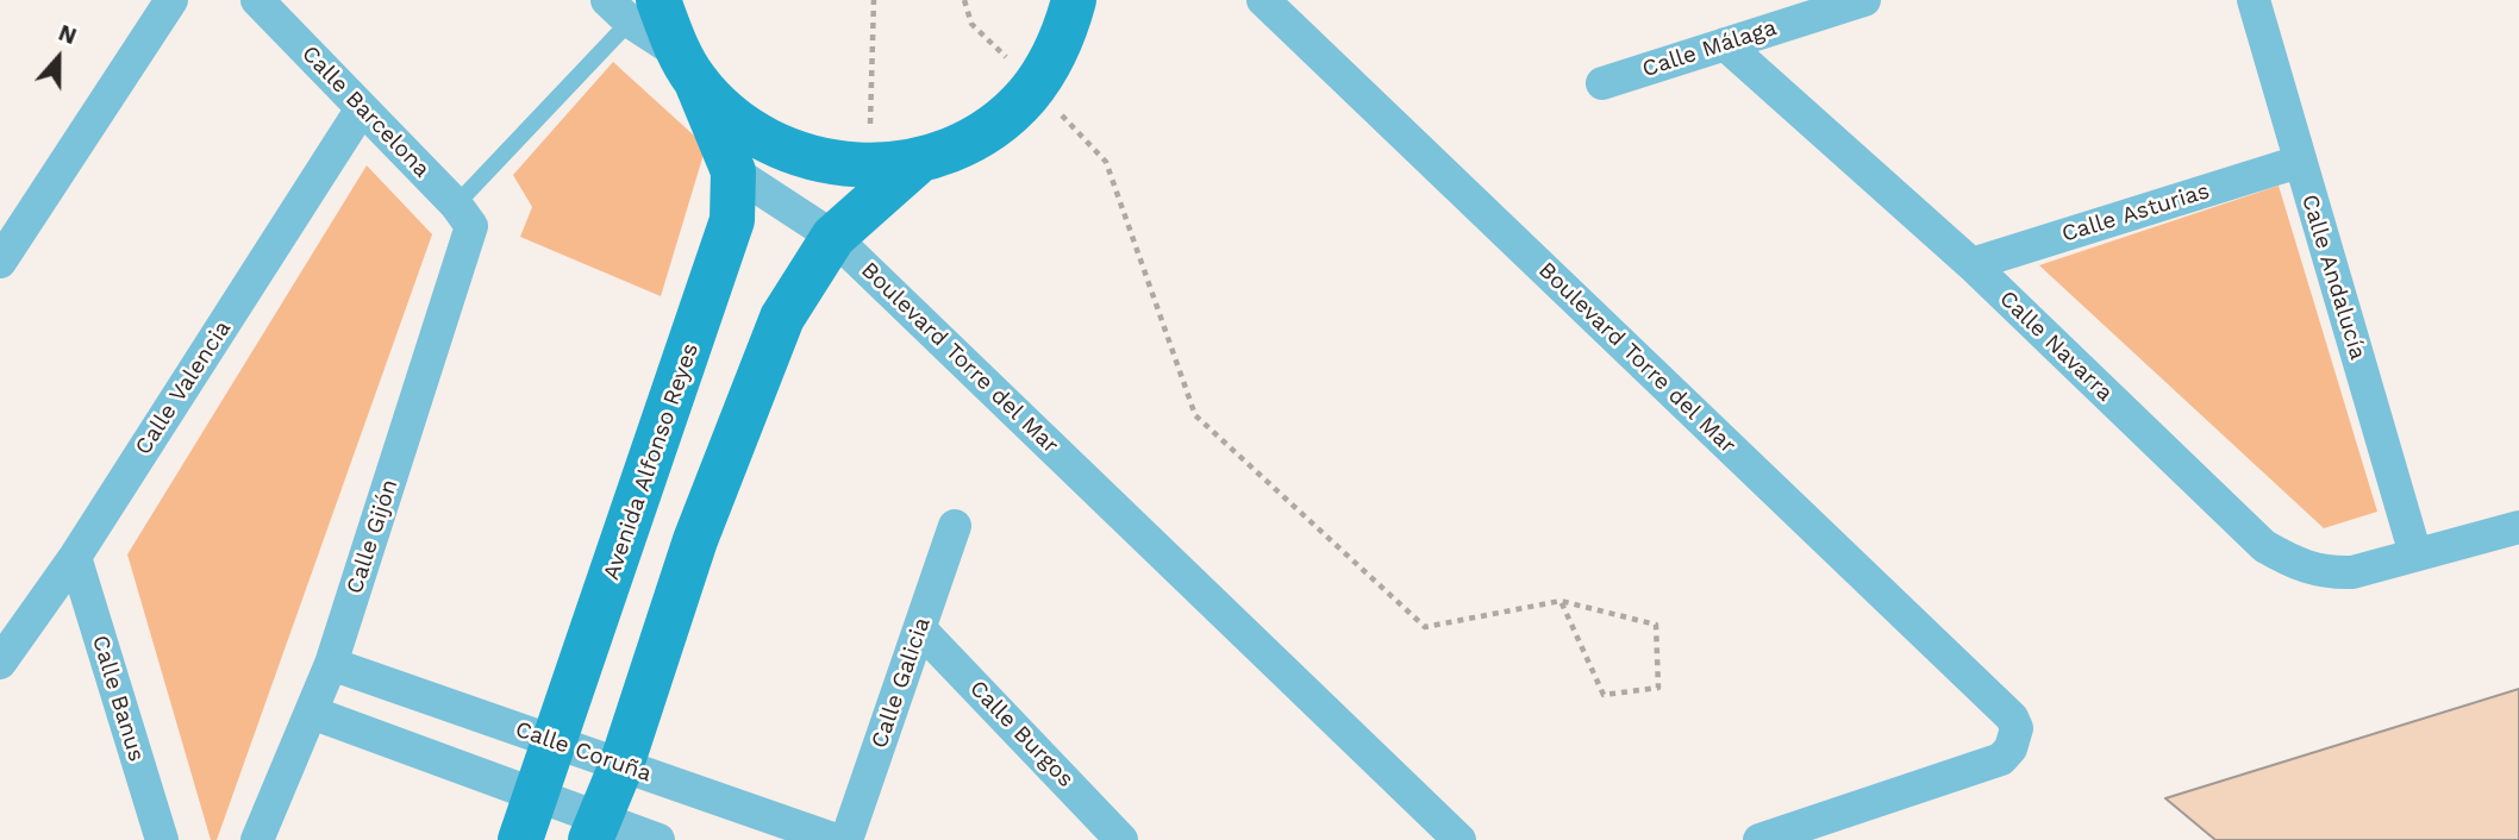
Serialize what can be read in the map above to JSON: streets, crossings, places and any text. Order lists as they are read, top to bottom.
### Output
{
  "streets": {
    "street": [
      "Calle Málaga",
      "Calle Barcelona",
      "Calle Asturias",
      "Calle Andalucía",
      "Calle Navarra",
      "Boulevard Torre del Mar",
      "Calle Valencia",
      "Avenida Alfonso Reyes",
      "Calle Gijón",
      "Calle Galicia",
      "Calle Banus",
      "Calle Burgos",
      "Calle Coruña"
    ]
  },
  "crossings": [
    ["Calle Málaga", "Calle Navarra"],
    ["Calle Barcelona", "Calle Valencia"],
    ["Calle Barcelona", "Calle Gijón"],
    ["Calle Asturias", "Calle Andalucía"],
    ["Calle Asturias", "Calle Navarra"],
    ["Calle Andalucía", "Calle Navarra"],
    ["Boulevard Torre del Mar", "Avenida Alfonso Reyes"],
    ["Calle Valencia", "Calle Banus"],
    ["Avenida Alfonso Reyes", "Calle Coruña"],
    ["Calle Gijón", "Calle Coruña"],
    ["Calle Galicia", "Calle Burgos"]
  ],
  "north": "top"
}
